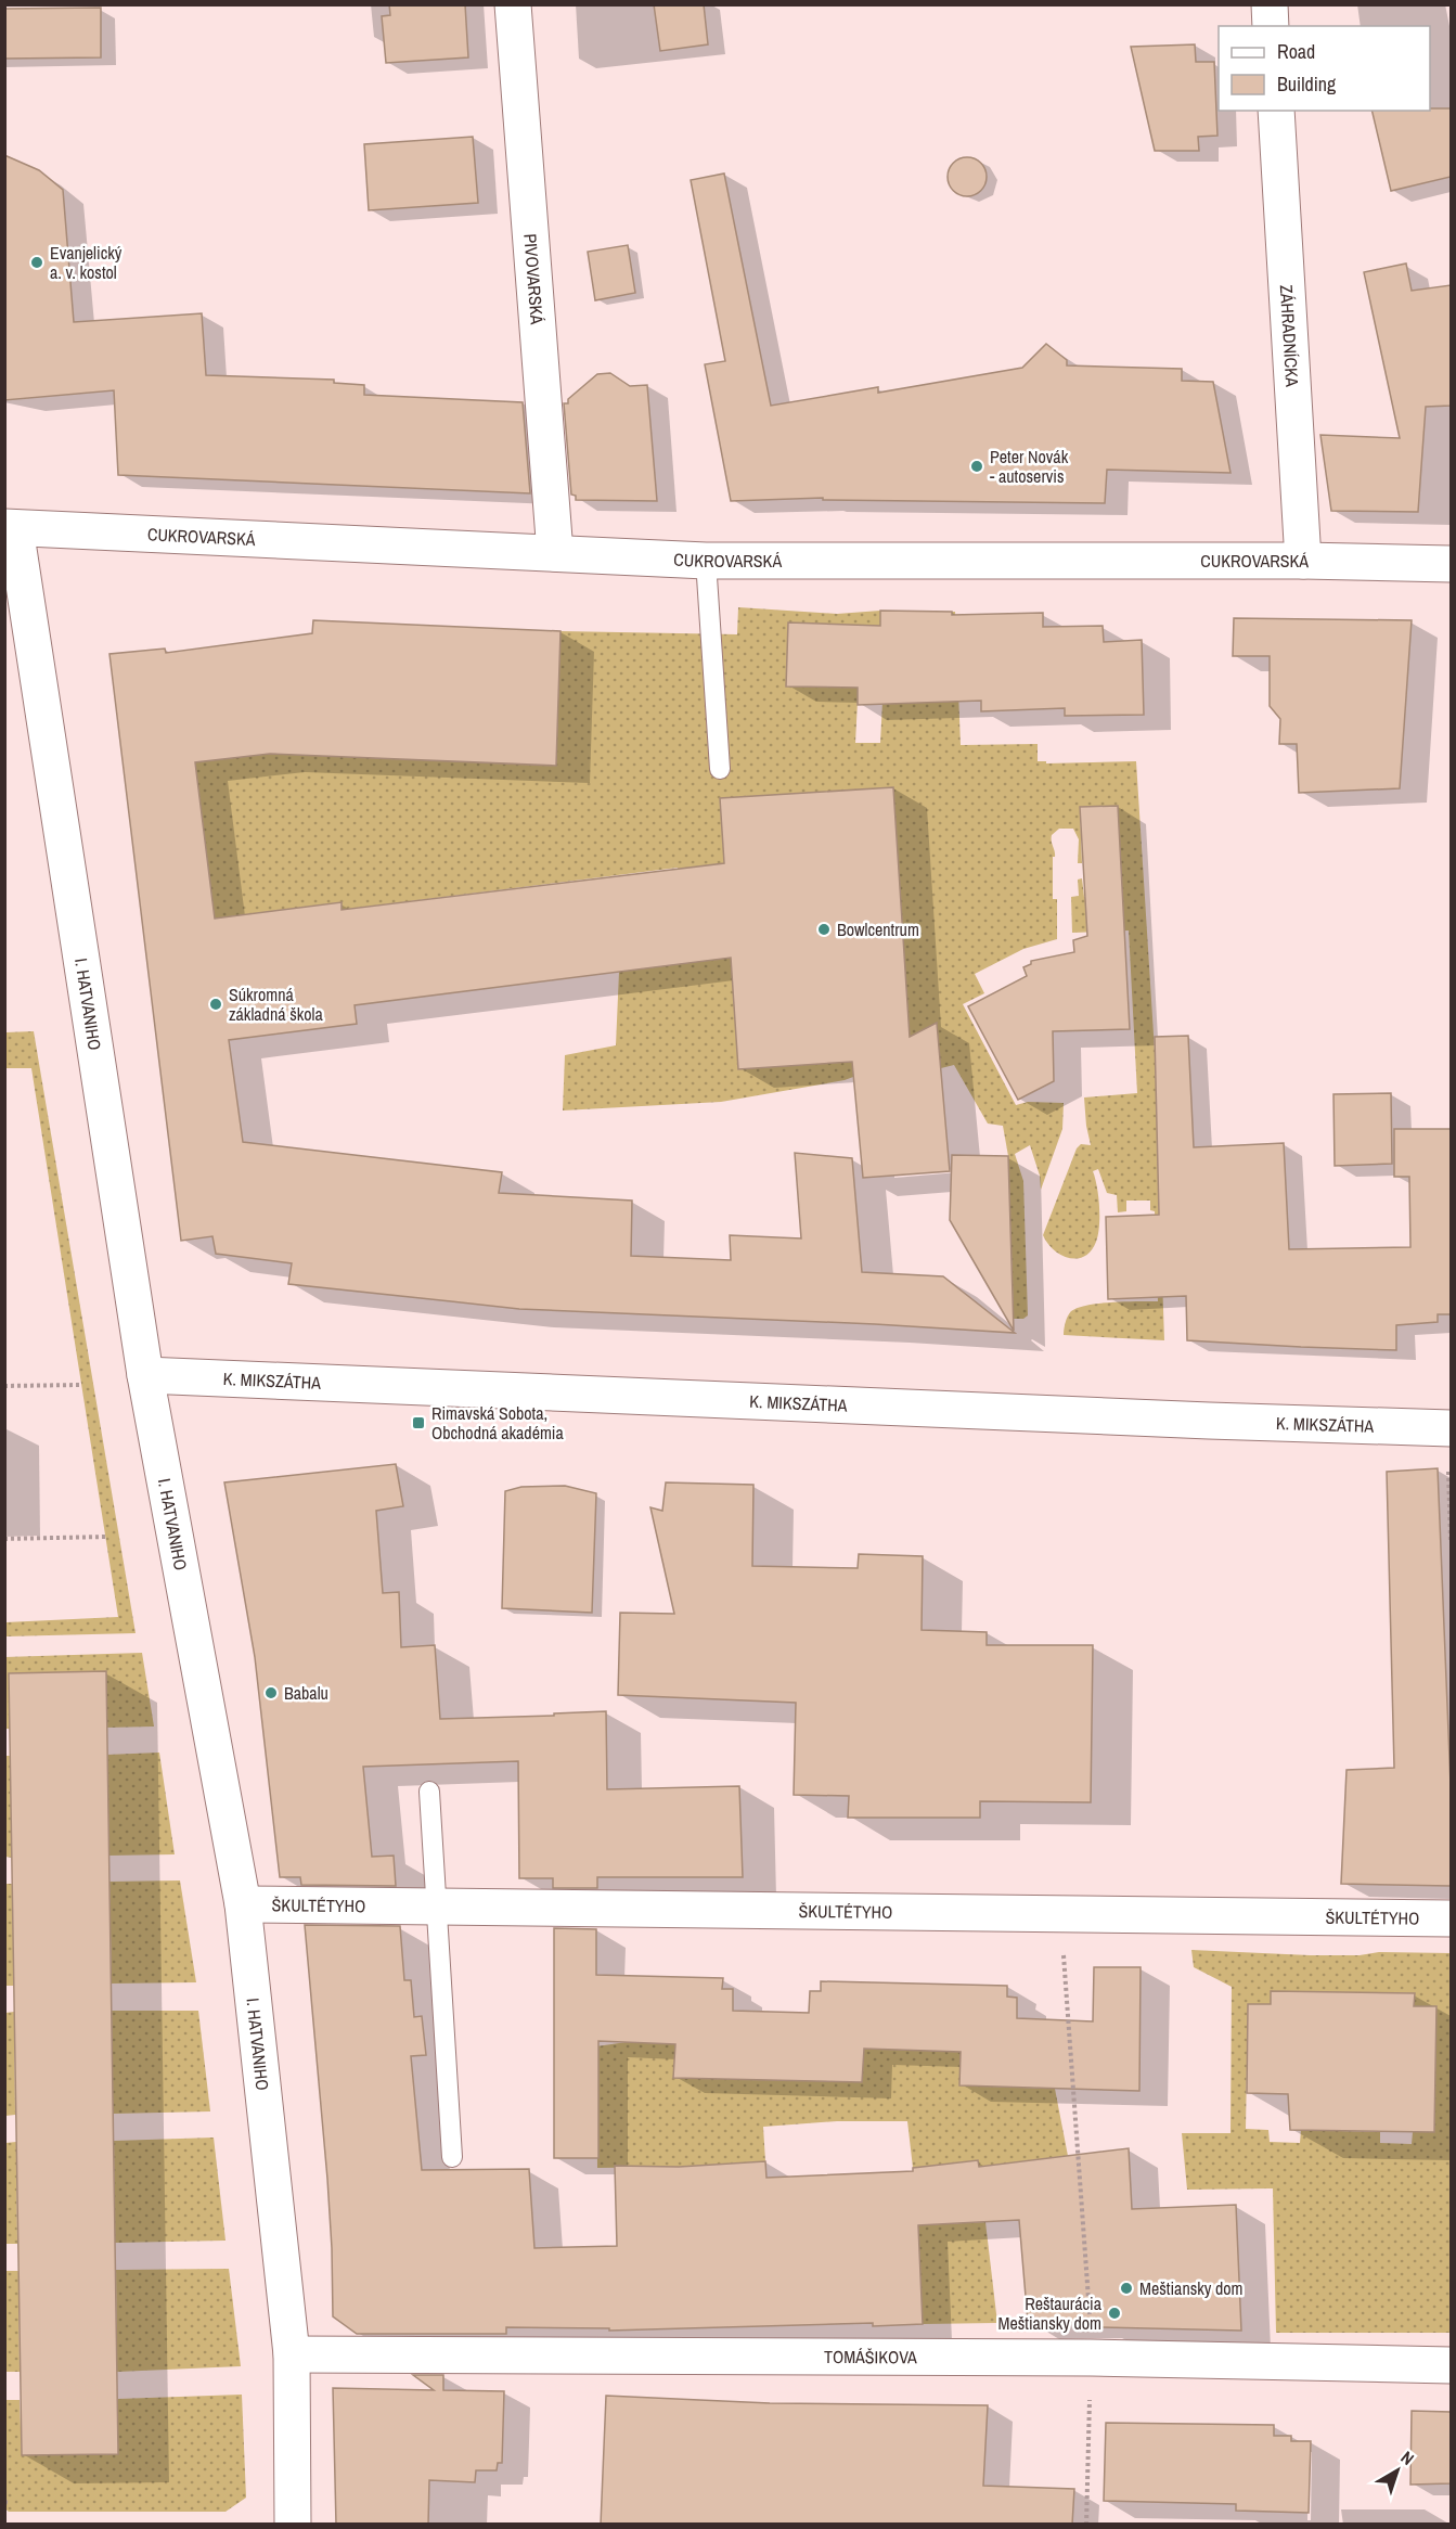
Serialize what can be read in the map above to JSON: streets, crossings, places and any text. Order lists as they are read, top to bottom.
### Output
{
  "streets": {
    "street": [
      "PIVOVARSKÁ",
      "ZÁHRADNÍCKA",
      "CUKROVARSKÁ",
      "I. HATVANIHO",
      "K. MIKSZÁTHA",
      "ŠKULTÉTYHO",
      "TOMÁŠIKOVA"
    ]
  },
  "crossings": [
    ["PIVOVARSKÁ", "CUKROVARSKÁ"],
    ["ZÁHRADNÍCKA", "CUKROVARSKÁ"],
    ["CUKROVARSKÁ", "I. HATVANIHO"],
    ["I. HATVANIHO", "K. MIKSZÁTHA"],
    ["I. HATVANIHO", "ŠKULTÉTYHO"],
    ["I. HATVANIHO", "TOMÁŠIKOVA"]
  ],
  "places": {
    "other": [
      "Evanjelický a. v. kostol",
      "Peter Novák - autoservis",
      "Bowlcentrum",
      "Súkromná základná škola",
      "Babalu",
      "Meštiansky dom",
      "Reštaurácia Meštiansky dom"
    ],
    "transit": ["Rimavská Sobota, Obchodná akadémia"]
  },
  "legend": ["Road", "Building"],
  "north": "top right"
}
